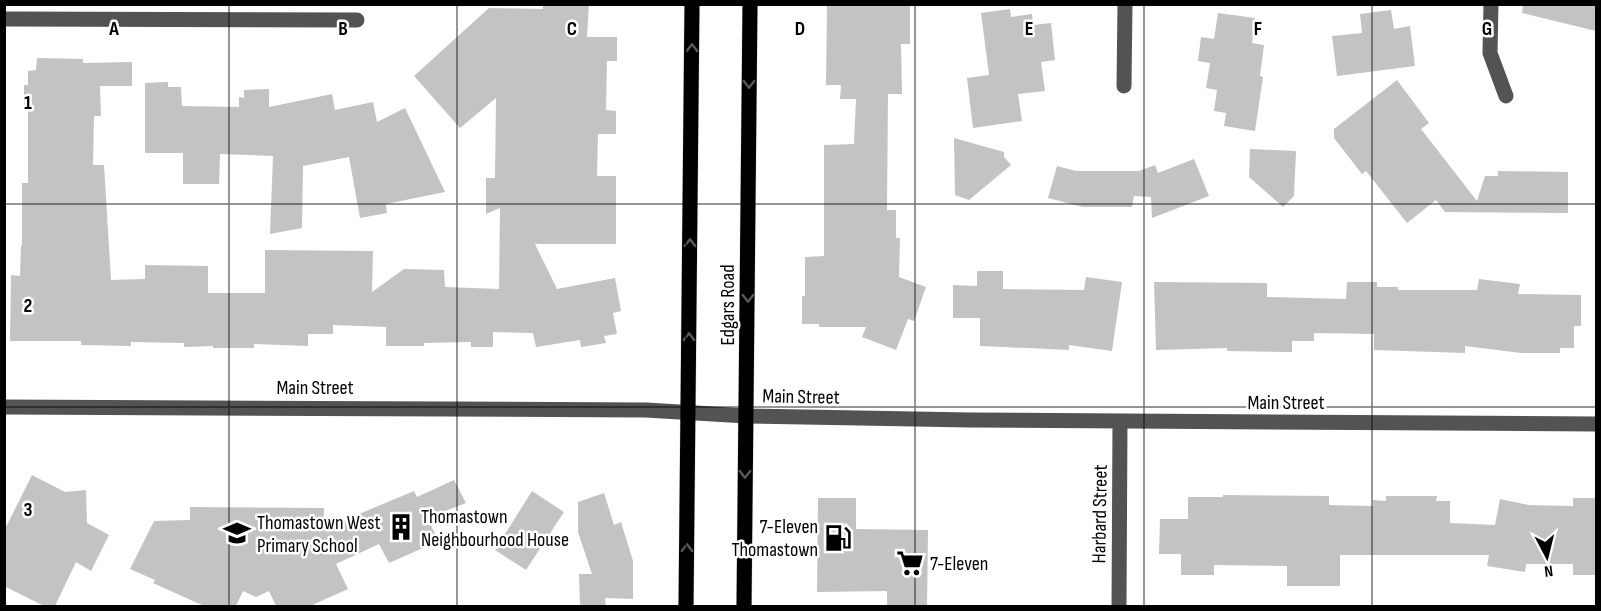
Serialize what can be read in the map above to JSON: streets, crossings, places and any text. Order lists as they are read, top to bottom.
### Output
{
  "streets": {
    "main road": ["Edgars Road"],
    "street": ["Main Street", "Harbard Street"]
  },
  "crossings": [
    ["Edgars Road", "Main Street"],
    ["Main Street", "Harbard Street"]
  ],
  "places": {
    "building": ["Thomastown Neighbourhood House"],
    "school or university": ["Thomastown West Primary School"],
    "fuel station": ["7-Eleven Thomastown"],
    "supermarket": ["7-Eleven"]
  },
  "north": "bottom",
  "grid": {
    "columns": [
      "A",
      "B",
      "C",
      "D",
      "E",
      "F",
      "G"
    ],
    "rows": ["1", "2", "3"]
  }
}
